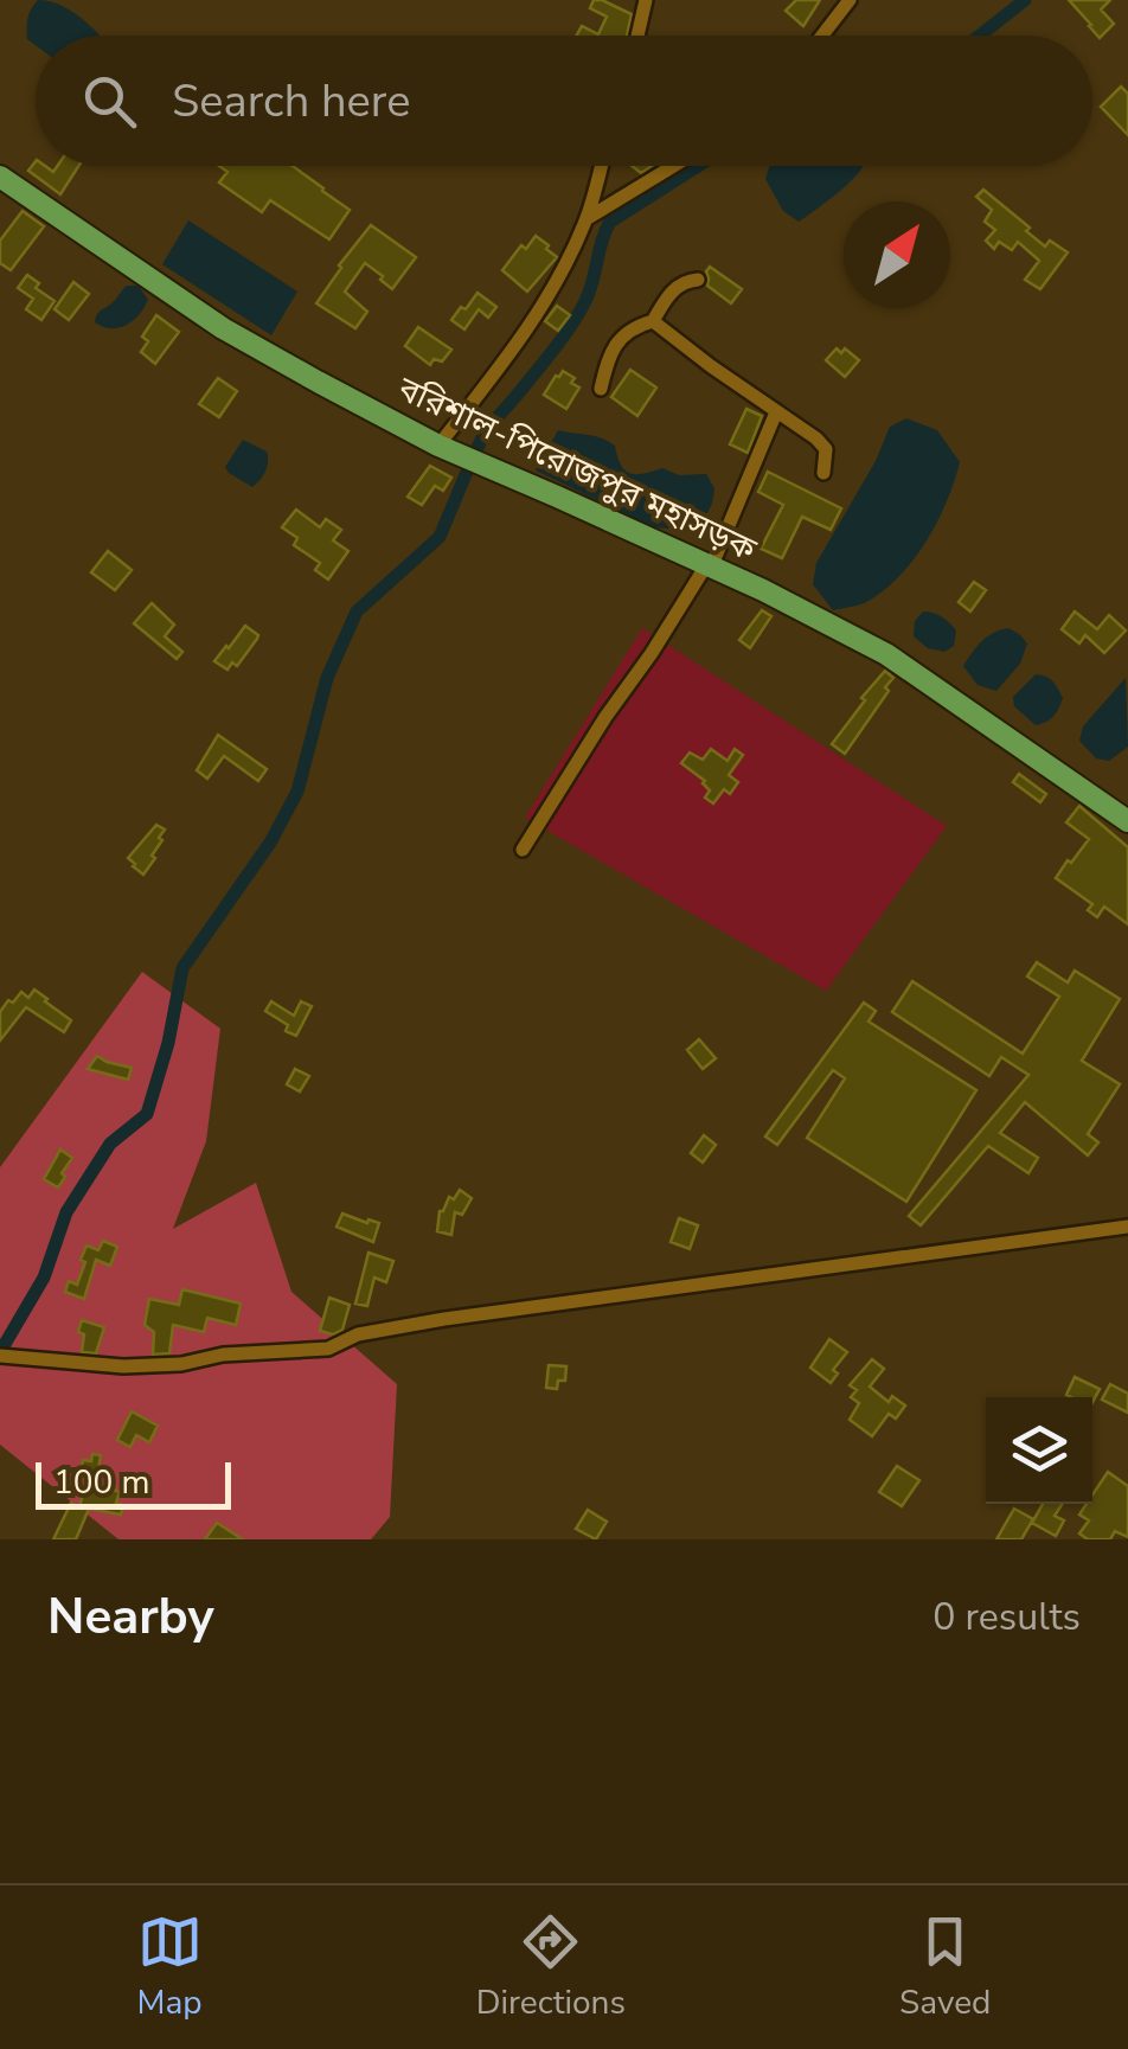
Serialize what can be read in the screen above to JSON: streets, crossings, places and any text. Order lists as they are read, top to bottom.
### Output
{
  "streets": {
    "highway": ["বরিশাল-পিরোজপুর মহাসড়ক"]
  },
  "scale_bar": "100 m",
  "north": "top right",
  "page": {
    "search": "Search here",
    "scale": "100 m",
    "heading": ["Nearby", "0 results"],
    "nav": ["Map", "Directions", "Saved"]
  }
}
